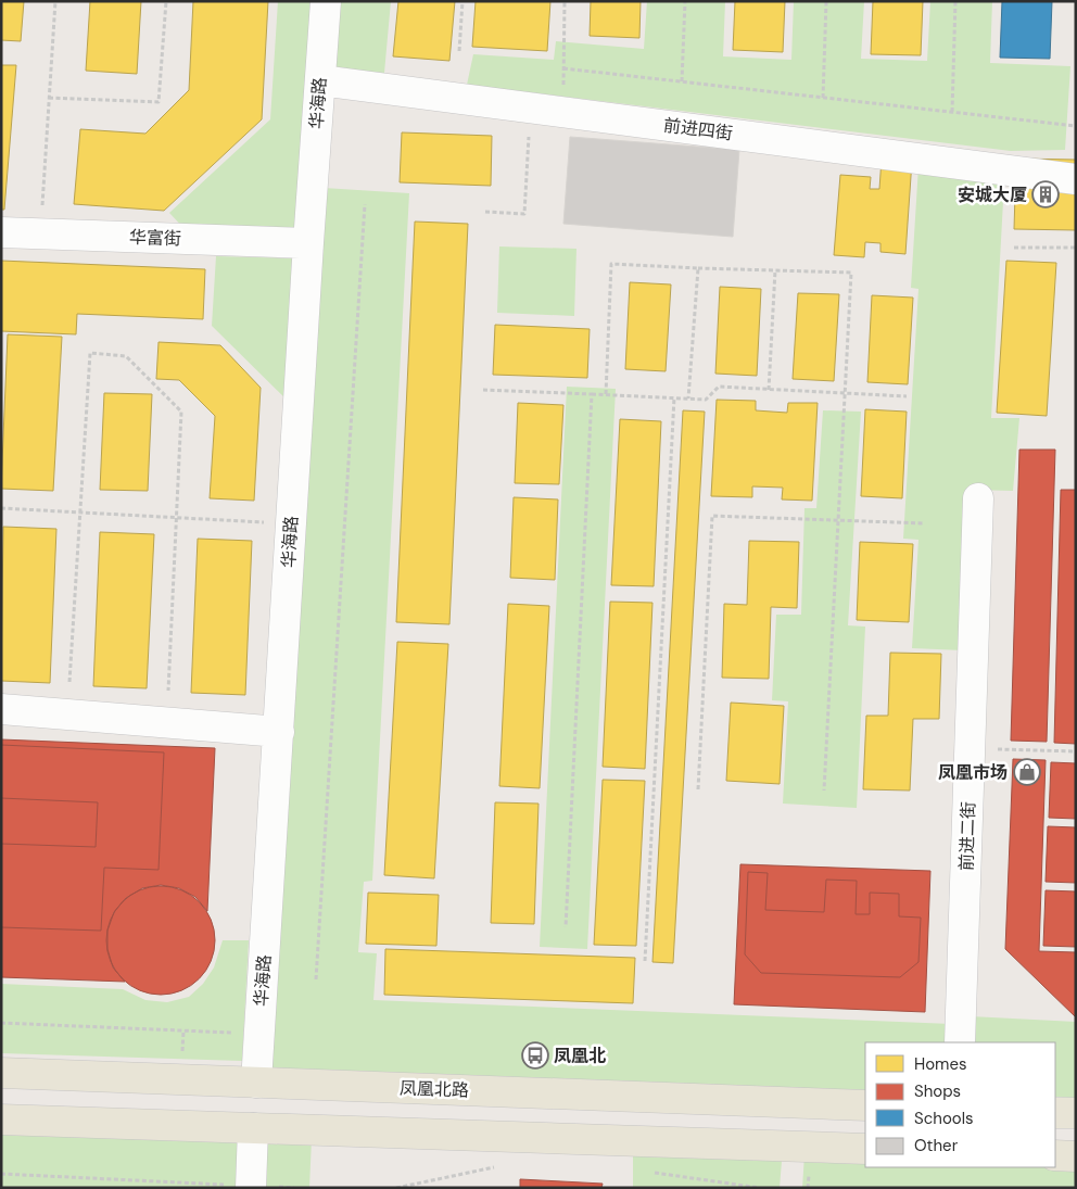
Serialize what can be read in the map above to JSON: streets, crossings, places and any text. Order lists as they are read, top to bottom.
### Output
{
  "streets": {
    "main road": ["凤凰北路"],
    "street": [
      "华海路",
      "前进四街",
      "华富街",
      "前进二街"
    ]
  },
  "crossings": [
    ["华海路", "前进四街"],
    ["华海路", "华富街"],
    ["华海路", "凤凰北路"]
  ],
  "places": {
    "building": ["安城大厦"],
    "shop": ["凤凰市场"],
    "bus stop": ["凤凰北"]
  },
  "legend": [
    "Homes",
    "Shops",
    "Schools",
    "Other"
  ]
}
